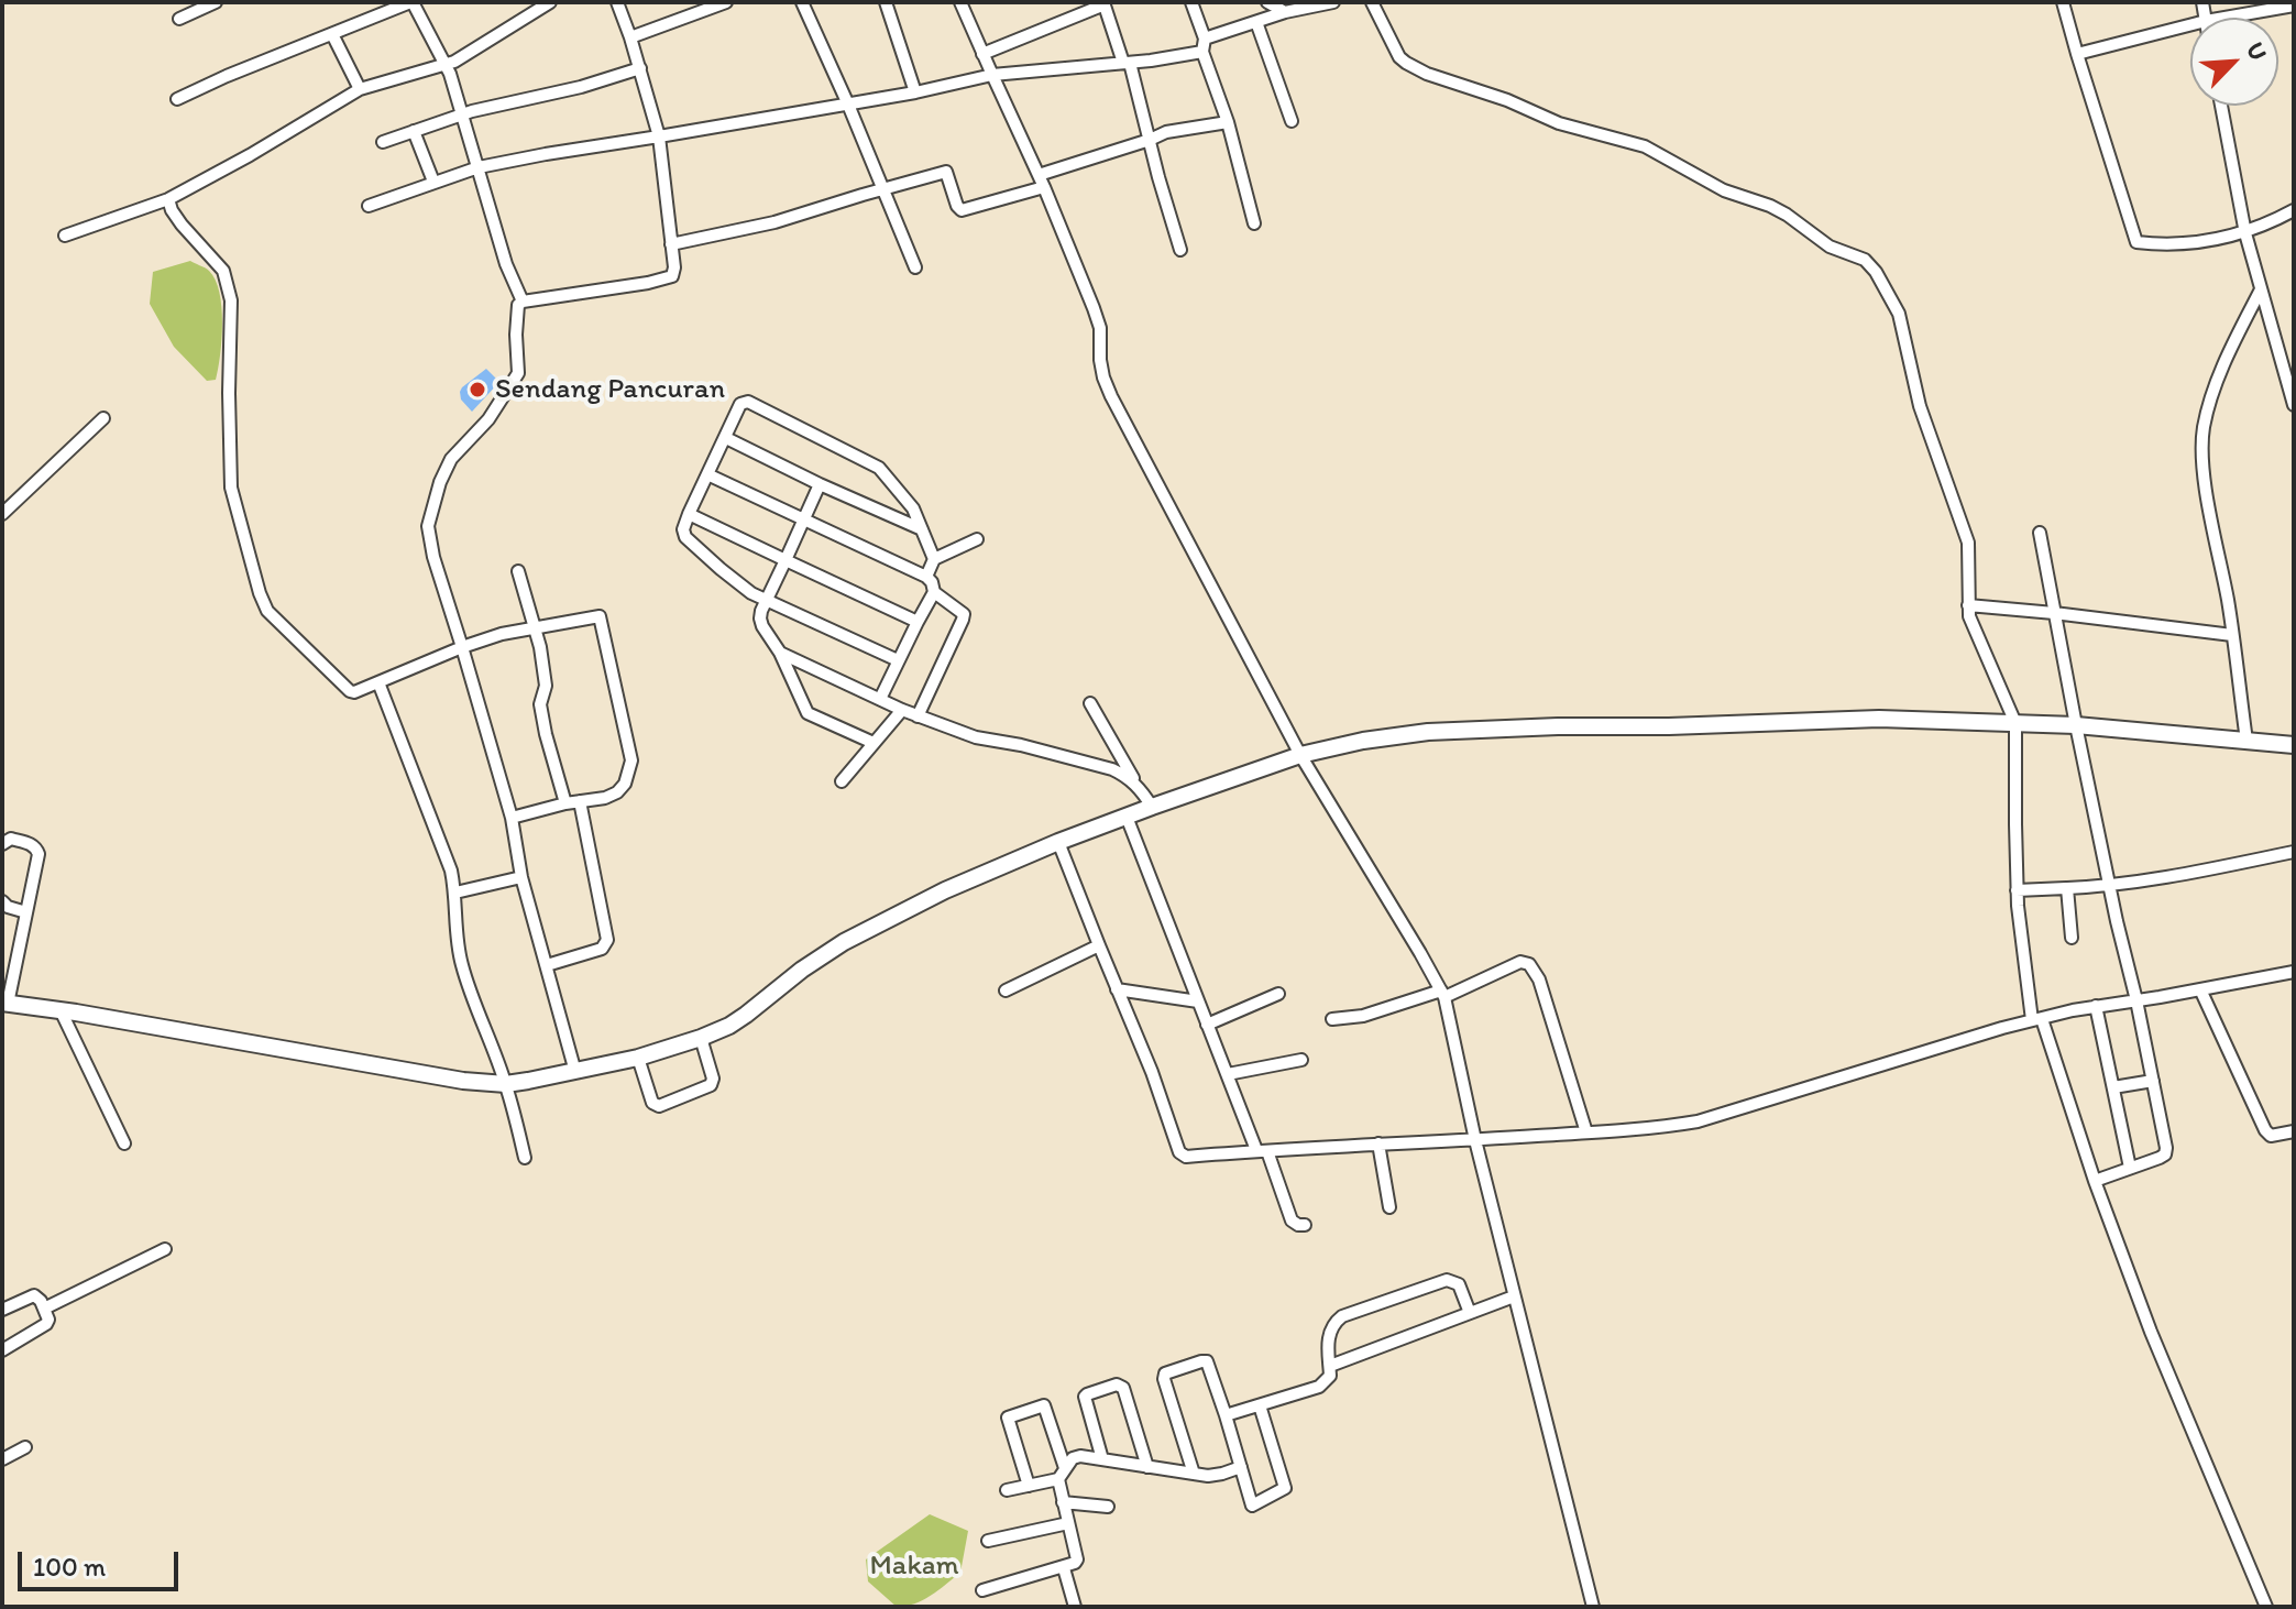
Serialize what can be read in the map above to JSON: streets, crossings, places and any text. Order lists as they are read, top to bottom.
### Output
{
  "parks": ["Makam"],
  "places": ["Sendang Pancuran"],
  "scale_bar": "100 m",
  "north": "top right"
}
